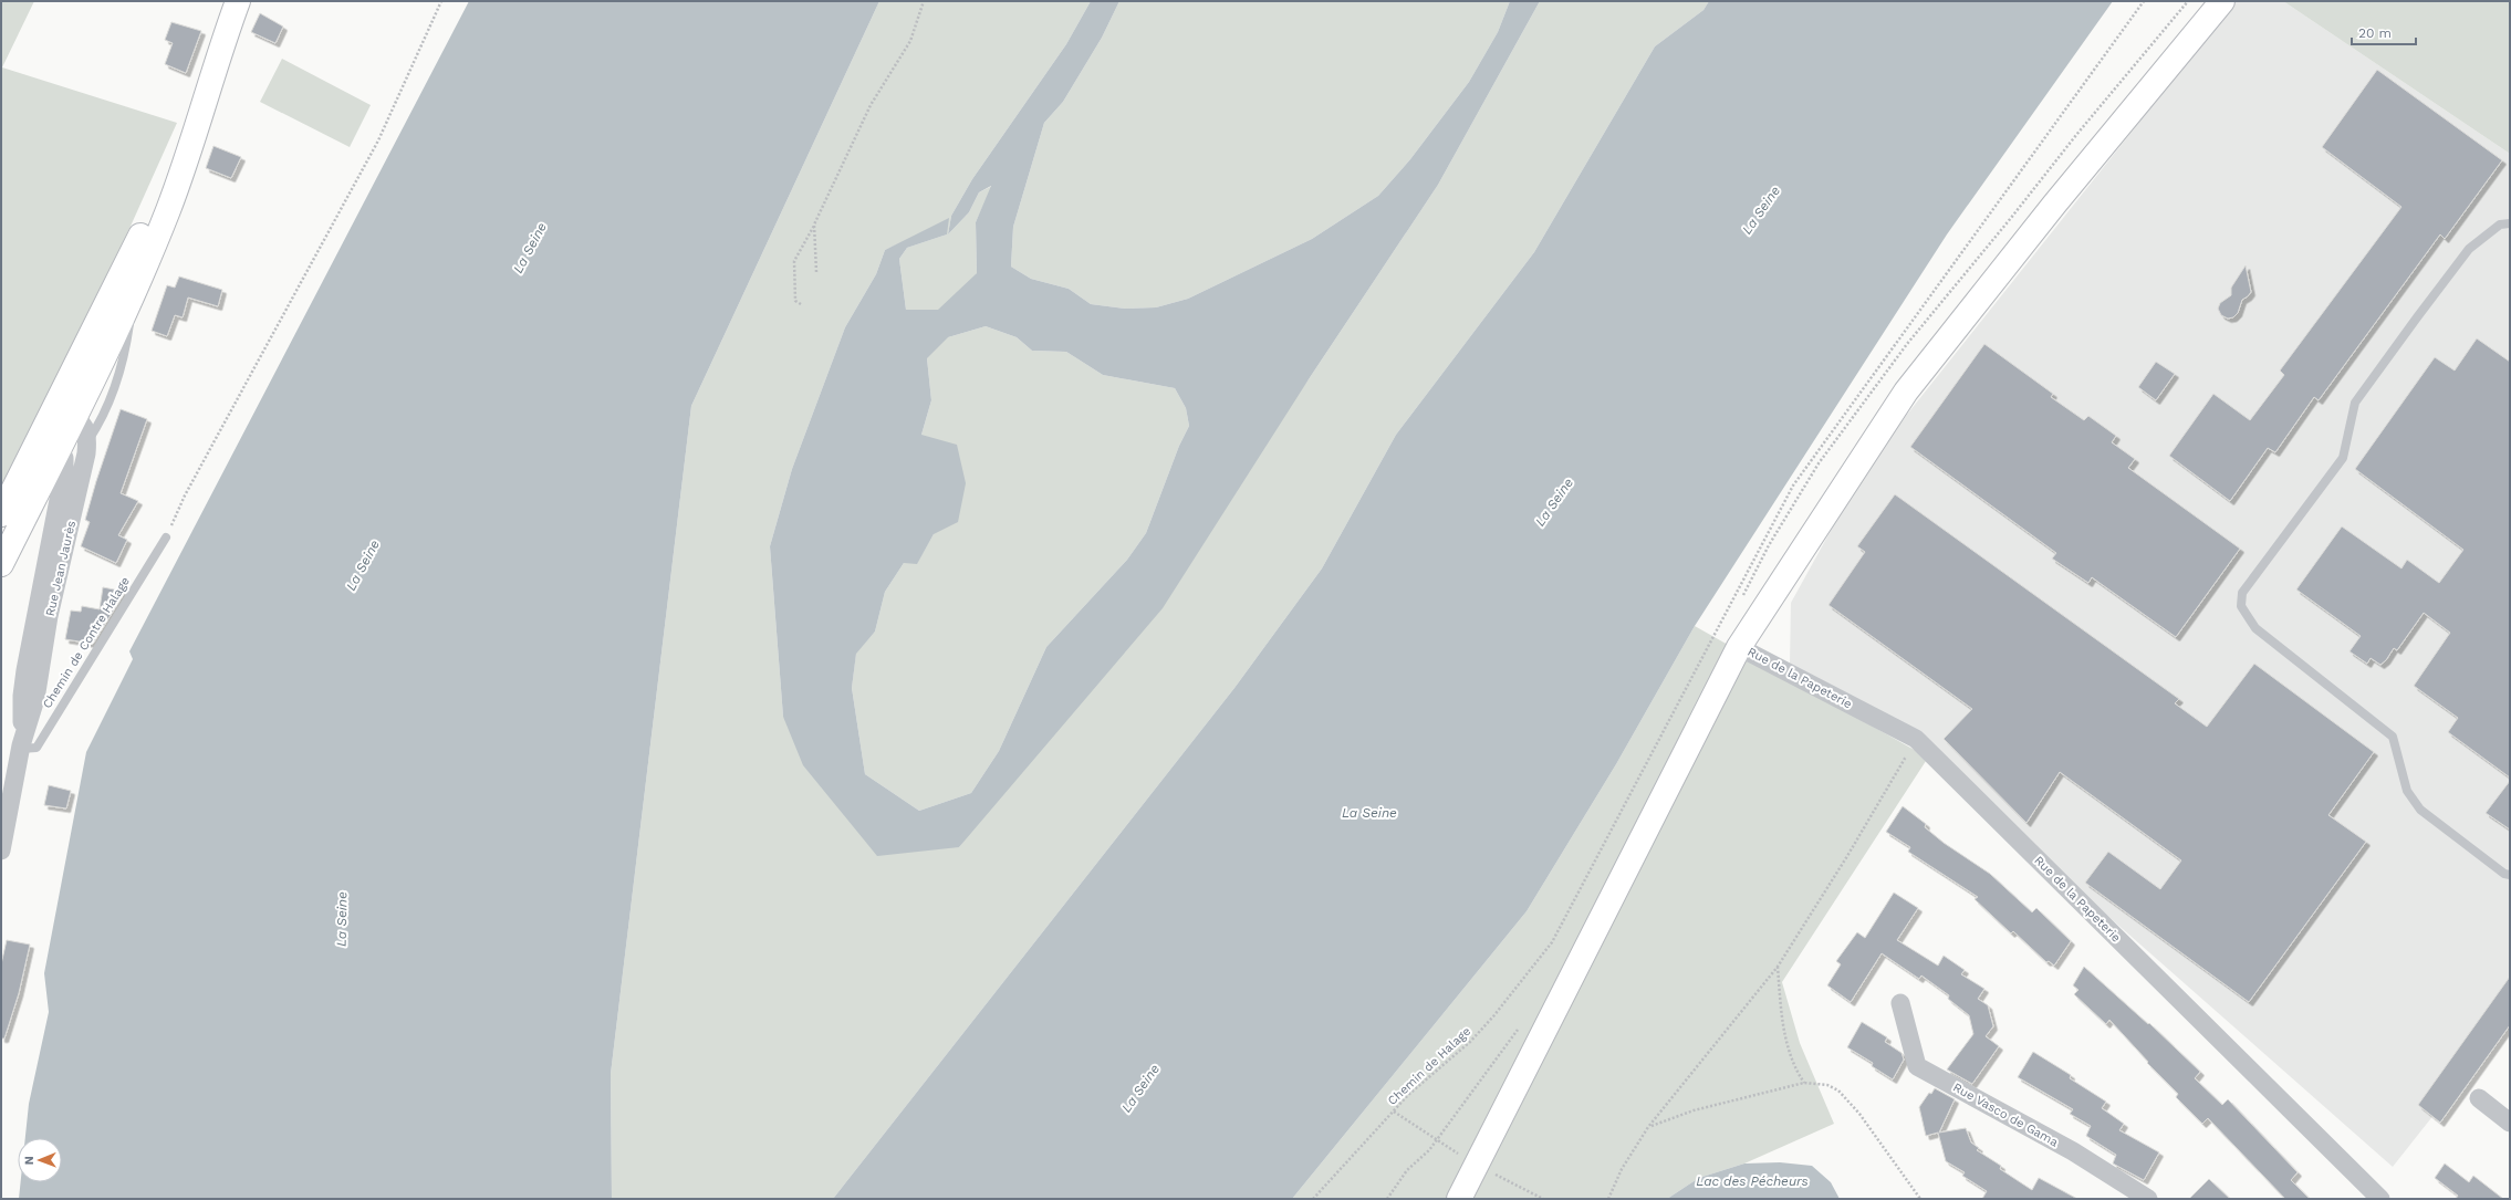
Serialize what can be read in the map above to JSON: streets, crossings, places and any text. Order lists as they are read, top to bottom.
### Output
{
  "streets": {
    "street": ["Rue Jean Jaurès", "Rue de la Papeterie", "Rue Vasco de Gama"],
    "lane": ["Chemin de Contre Halage"],
    "path": ["Chemin de Halage"]
  },
  "crossings": [
    ["Rue Jean Jaurès", "Chemin de Contre Halage"]
  ],
  "water": ["La Seine", "Lac des Pécheurs"],
  "scale_bar": "20 m",
  "north": "left"
}
